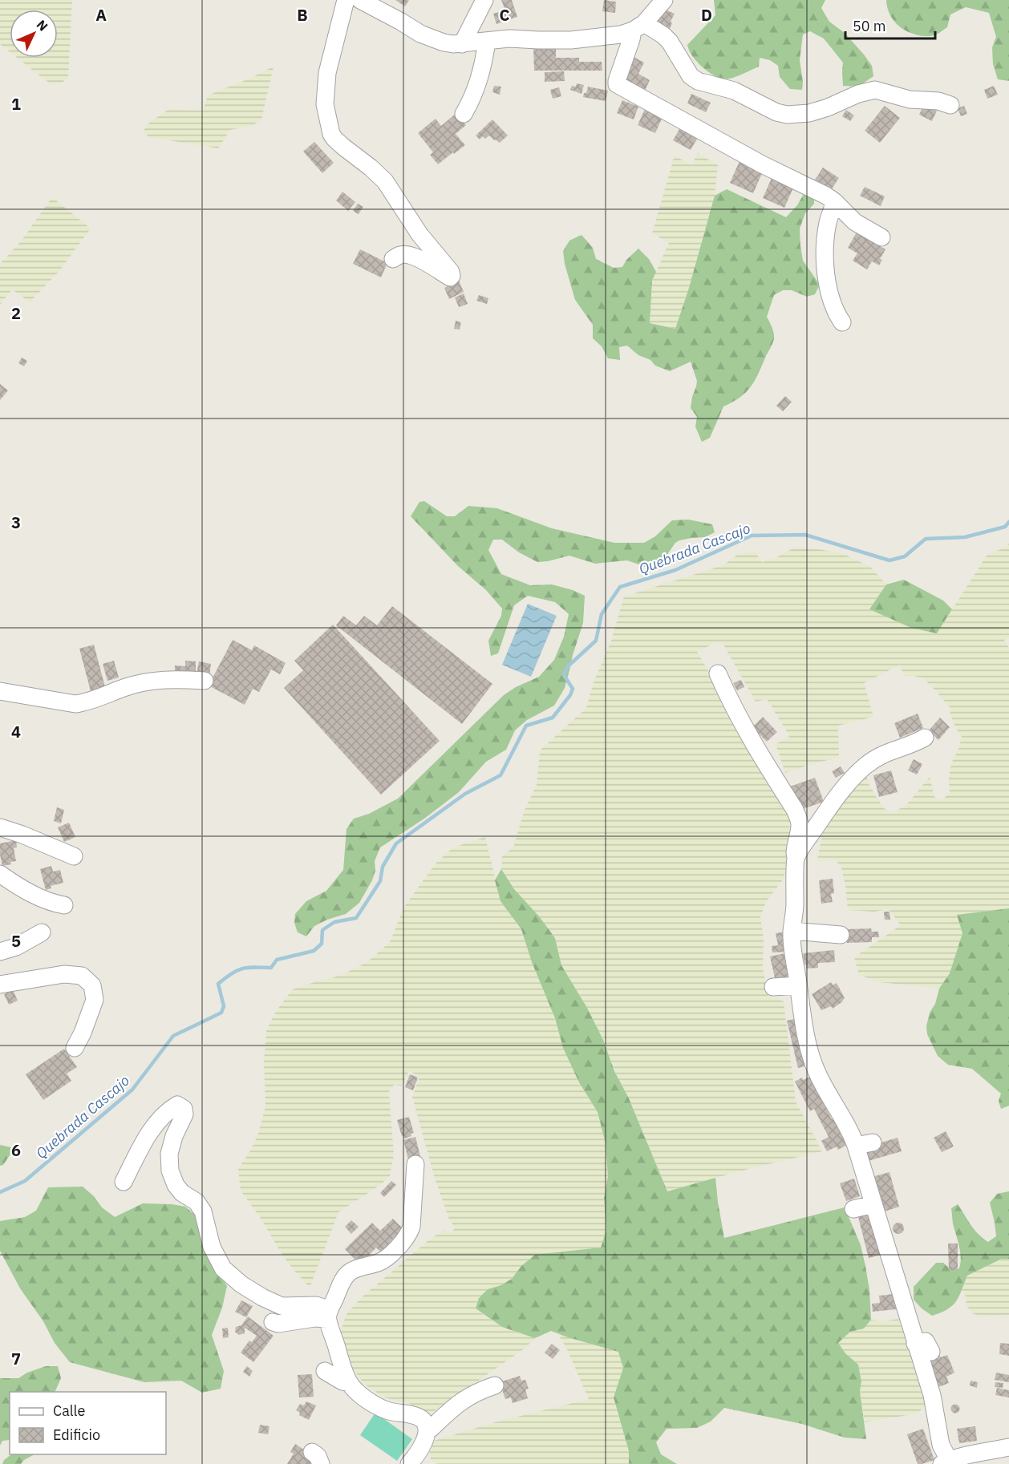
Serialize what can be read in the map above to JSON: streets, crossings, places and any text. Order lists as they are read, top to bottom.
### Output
{
  "water": ["Quebrada Cascajo"],
  "legend": ["Calle", "Edificio"],
  "scale_bar": "50 m",
  "north": "top right",
  "grid": {
    "columns": [
      "A",
      "B",
      "C",
      "D"
    ],
    "rows": [
      "1",
      "2",
      "3",
      "4",
      "5",
      "6",
      "7"
    ]
  }
}
